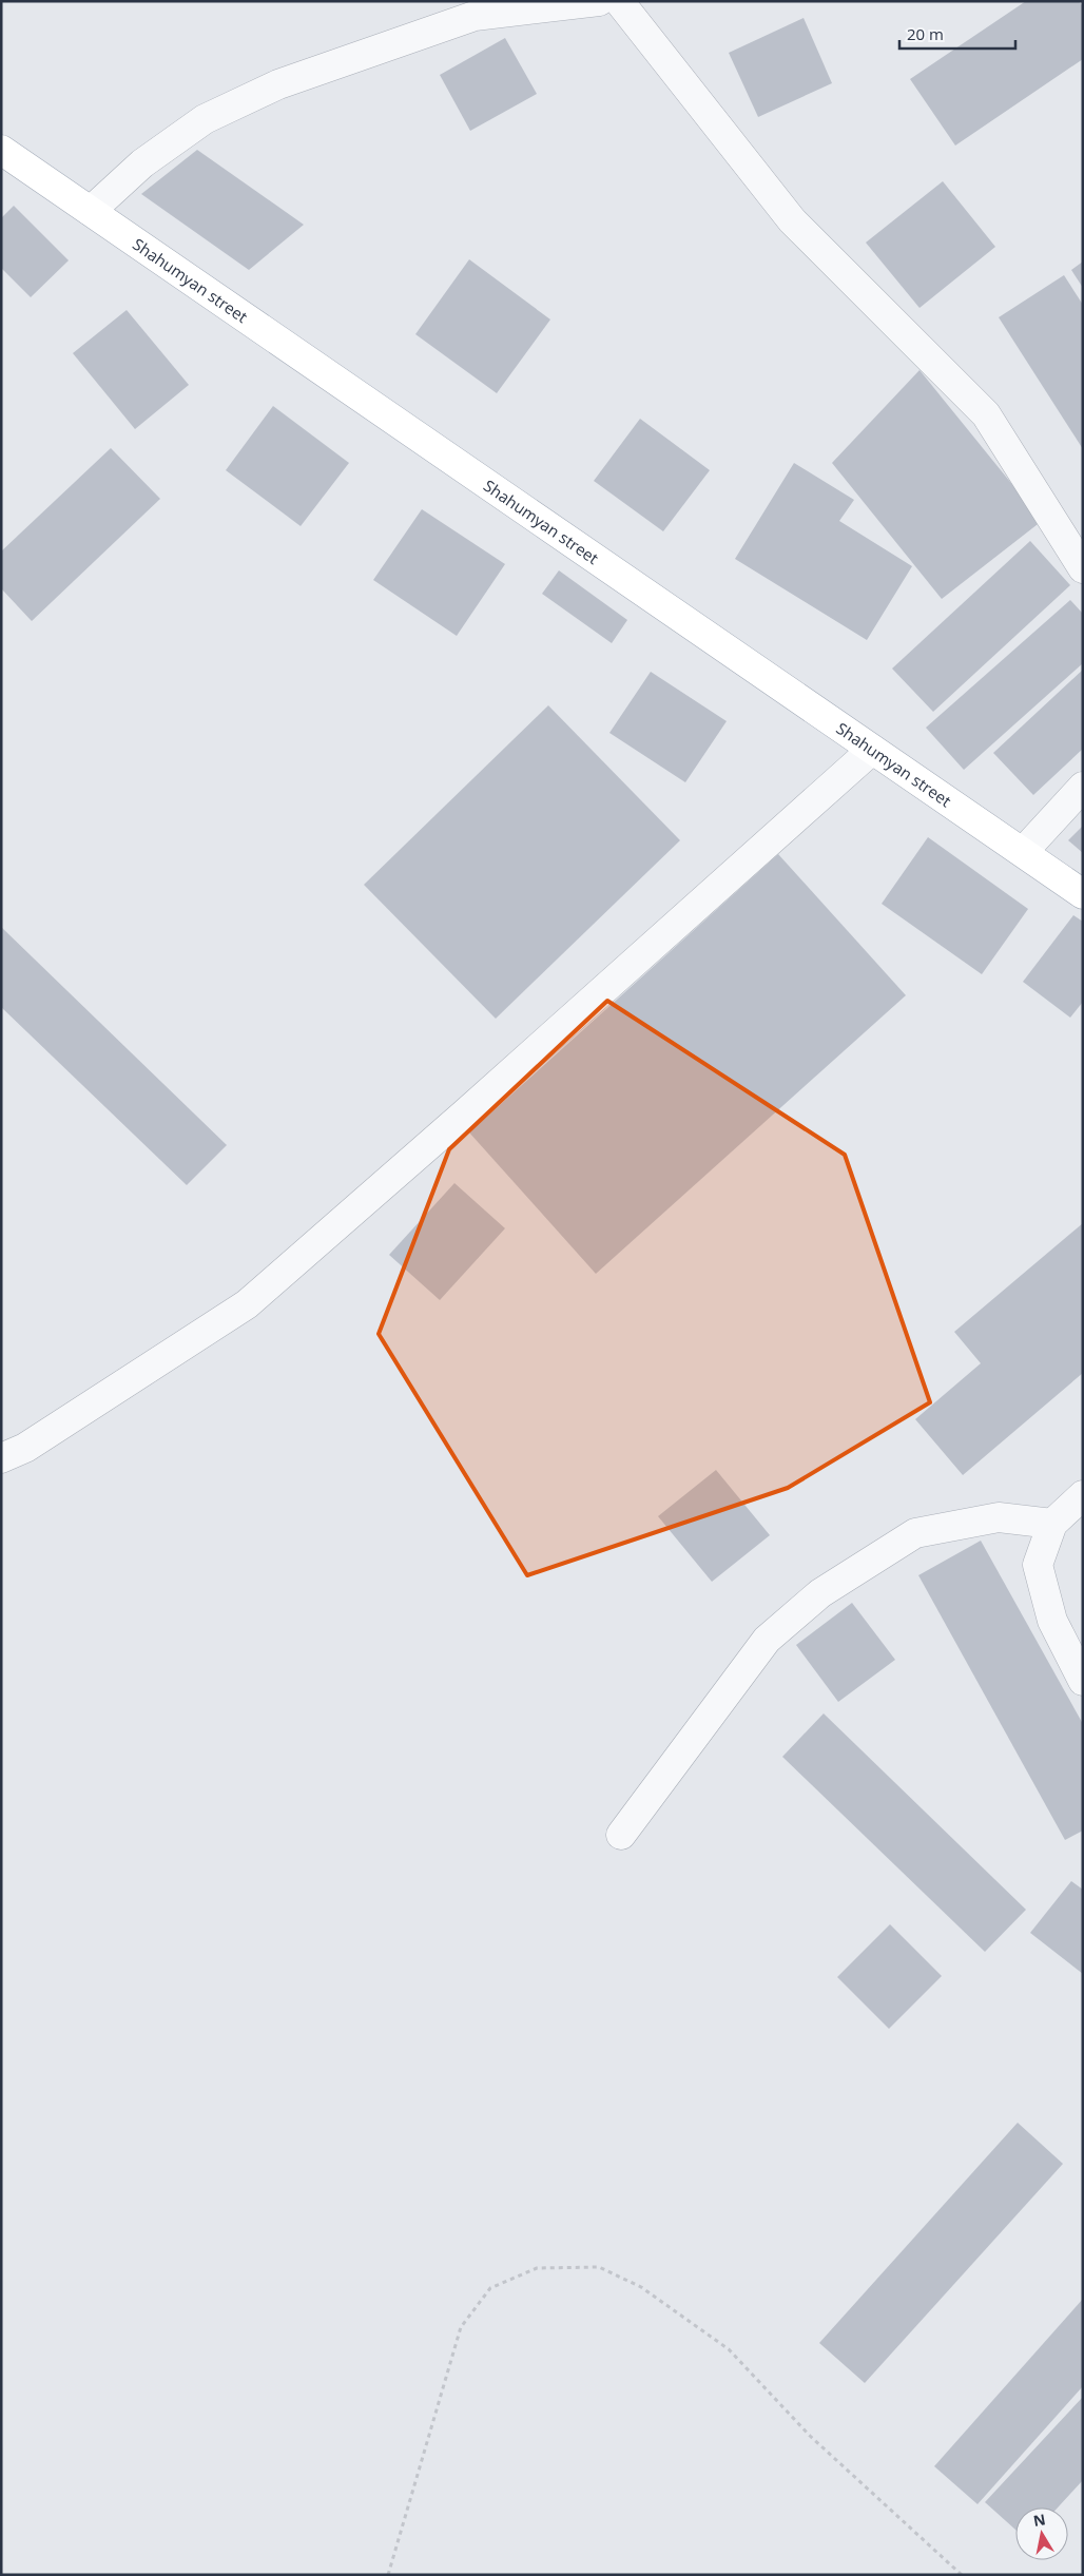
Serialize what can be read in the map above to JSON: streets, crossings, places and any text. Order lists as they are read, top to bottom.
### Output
{
  "streets": {
    "main road": ["Shahumyan street"]
  },
  "scale_bar": "20 m",
  "north": "top"
}
